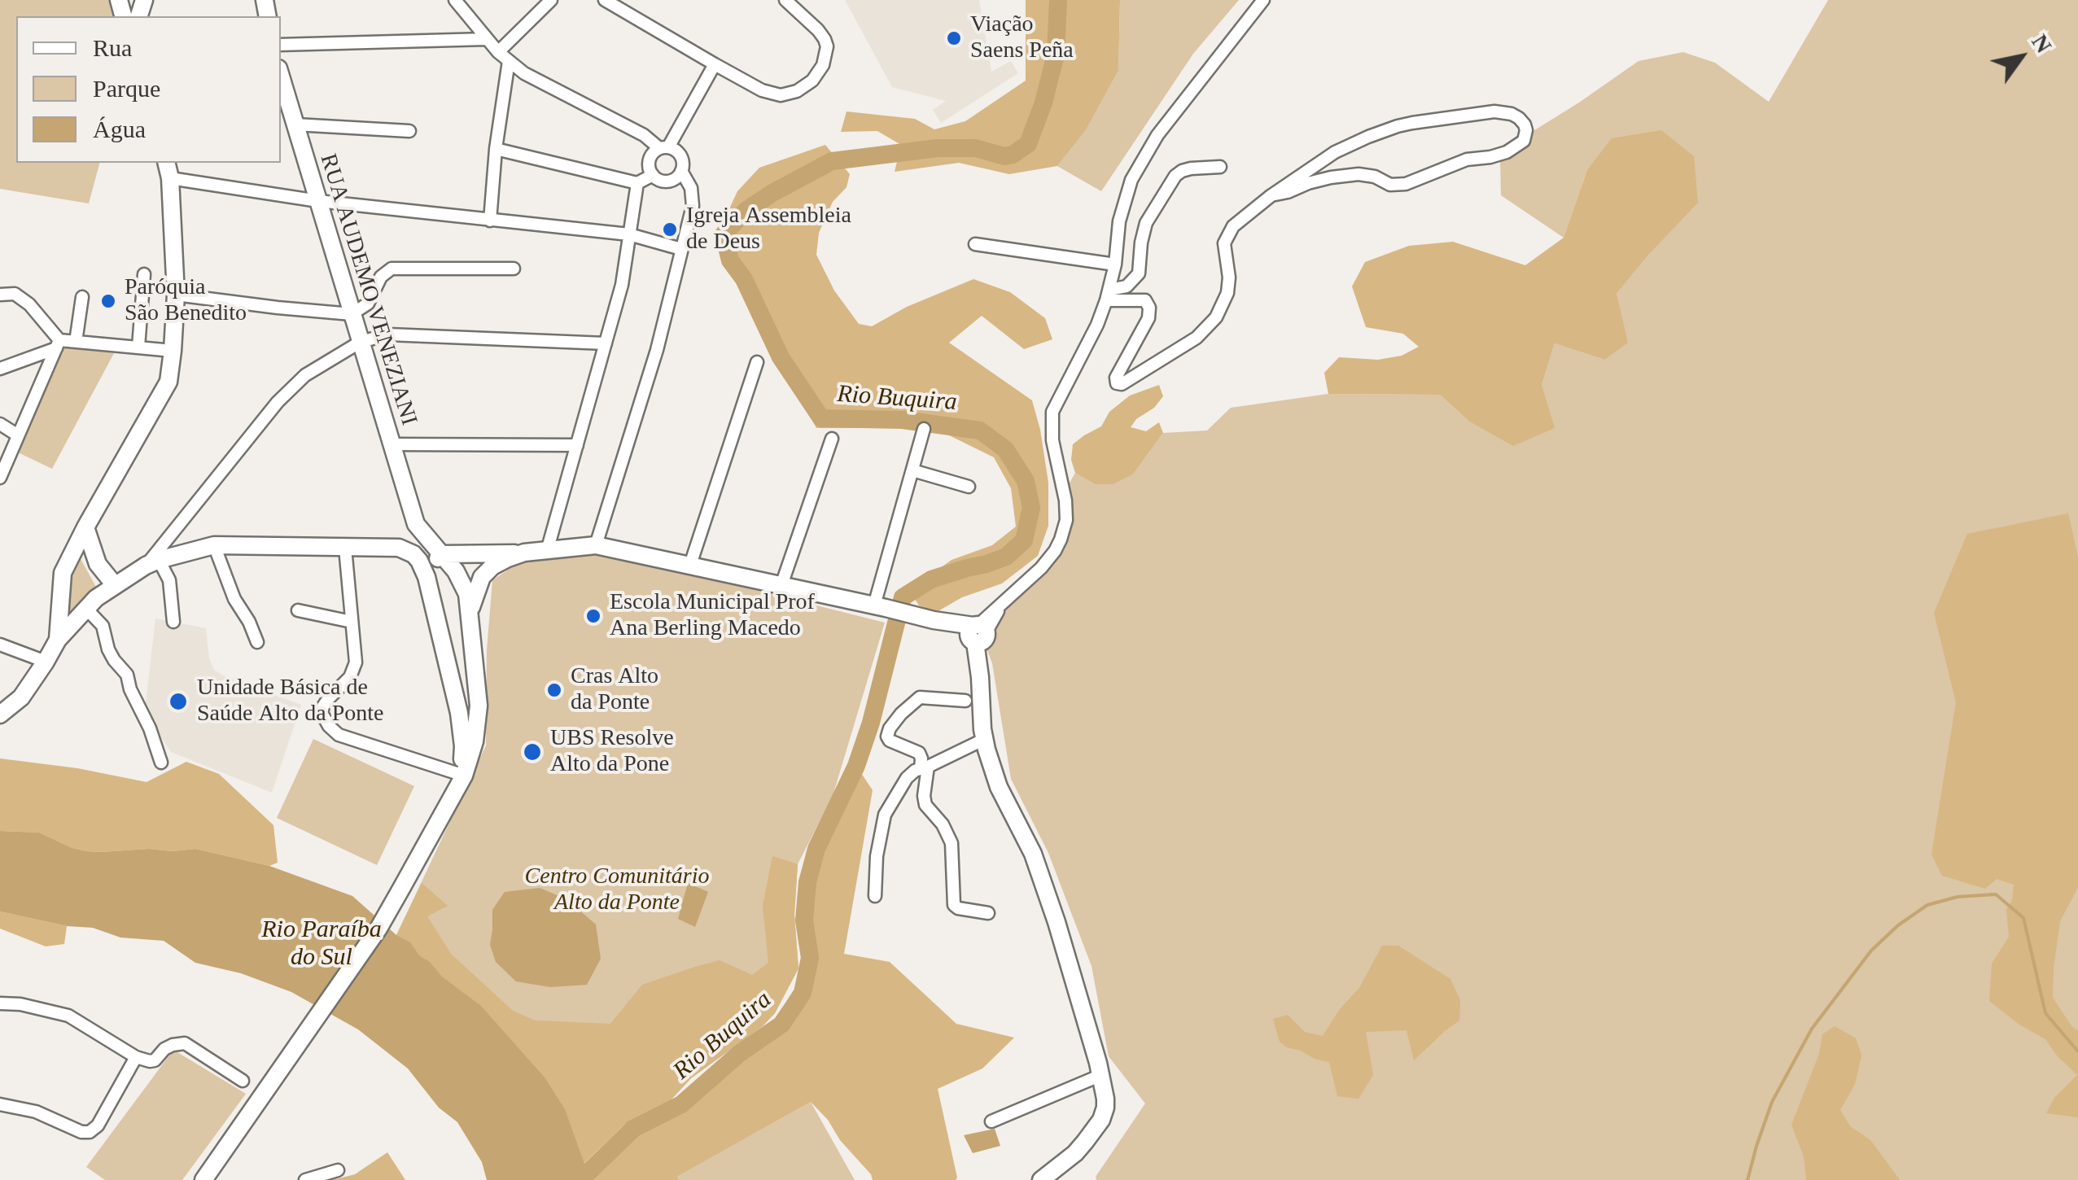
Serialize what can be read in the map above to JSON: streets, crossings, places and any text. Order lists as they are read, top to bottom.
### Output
{
  "streets": {
    "main road": ["RUA AUDEMO VENEZIANI"]
  },
  "water": ["Rio Buquira", "Rio Paraíba do Sul"],
  "parks": ["Centro Comunitário Alto da Ponte"],
  "places": [
    "Viação Saens Peña",
    "Igreja Assembleia de Deus",
    "Paróquia São Benedito",
    "Escola Municipal Prof Ana Berling Macedo",
    "Cras Alto da Ponte",
    "Unidade Básica de Saúde Alto da Ponte",
    "UBS Resolve Alto da Pone"
  ],
  "legend": ["Rua", "Parque", "Água"],
  "north": "top right"
}
